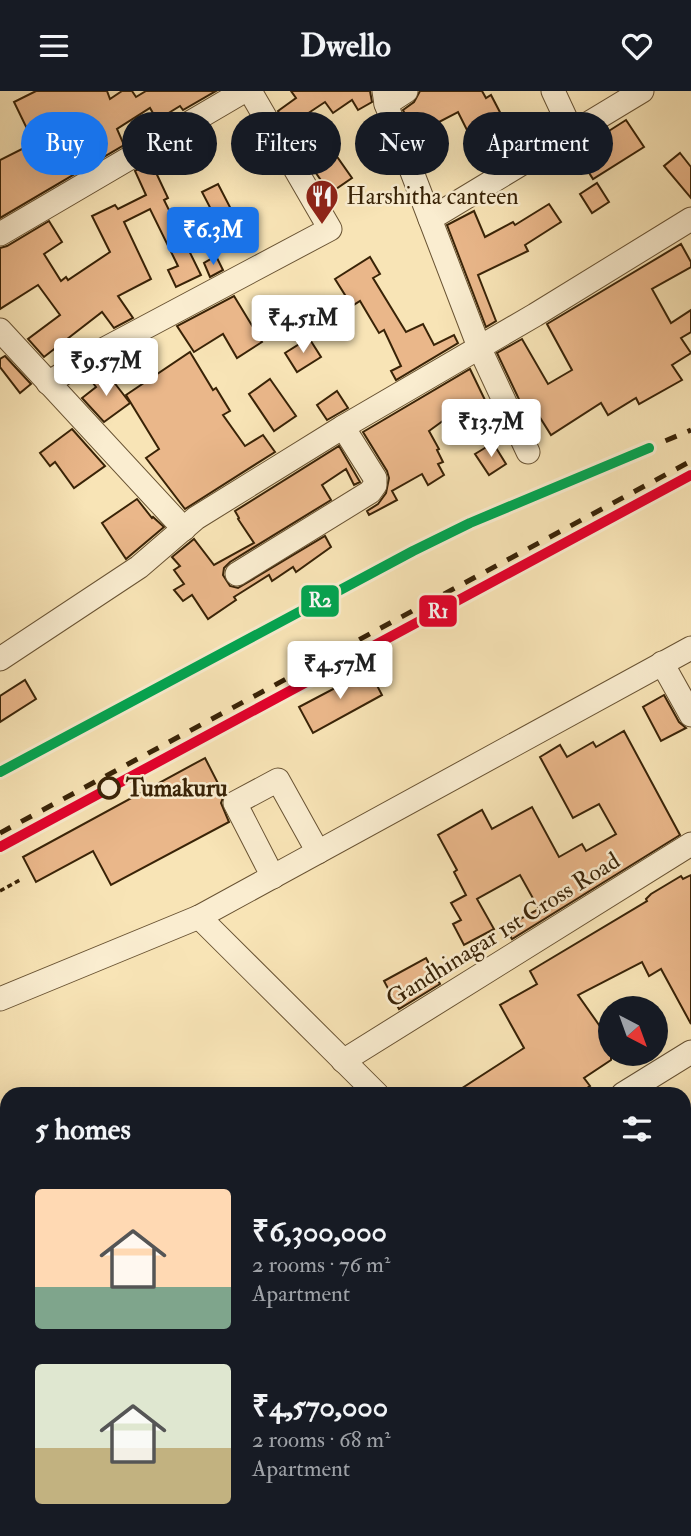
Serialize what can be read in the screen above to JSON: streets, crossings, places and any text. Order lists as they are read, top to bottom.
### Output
{
  "streets": {
    "street": ["Gandhinagar 1st Cross Road"]
  },
  "places": {
    "restaurant": ["Harshitha canteen"],
    "other": ["Tumakuru"]
  },
  "lines": ["transit line R2", "transit line R1"],
  "north": "bottom right",
  "page": {
    "header": "Dwello",
    "chip": [
      "Buy",
      "Rent",
      "Filters",
      "New",
      "Apartment"
    ],
    "price": [
      "₹6.3M",
      "₹4.51M",
      "₹9.57M",
      "₹13.7M",
      "₹4.57M"
    ],
    "heading": "5 homes",
    "list": [
      {
        "name": "₹6,300,000",
        "note": "2 rooms · 76 m² · Apartment"
      },
      {
        "name": "₹4,570,000",
        "note": "2 rooms · 68 m² · Apartment"
      }
    ]
  }
}
